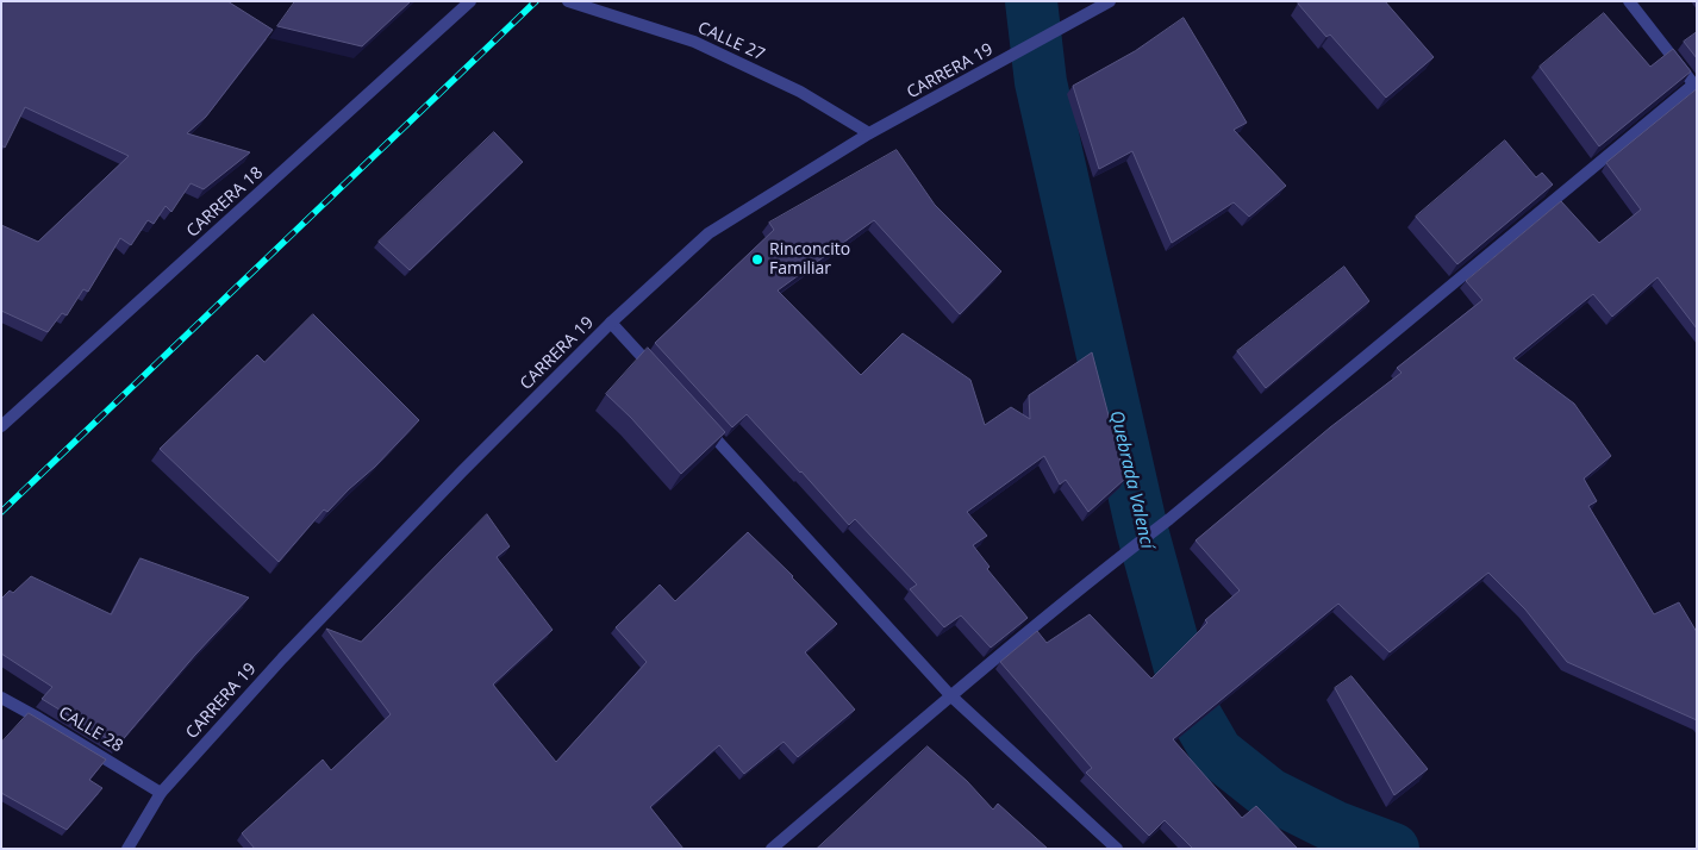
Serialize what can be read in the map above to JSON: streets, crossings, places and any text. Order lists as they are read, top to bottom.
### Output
{
  "streets": {
    "street": [
      "CALLE 27",
      "CARRERA 19",
      "CARRERA 18",
      "CALLE 28"
    ]
  },
  "crossings": [
    ["CALLE 27", "CARRERA 19"],
    ["CARRERA 19", "CALLE 28"]
  ],
  "water": ["Quebrada Valencí"],
  "places": ["Rinconcito Familiar"]
}
